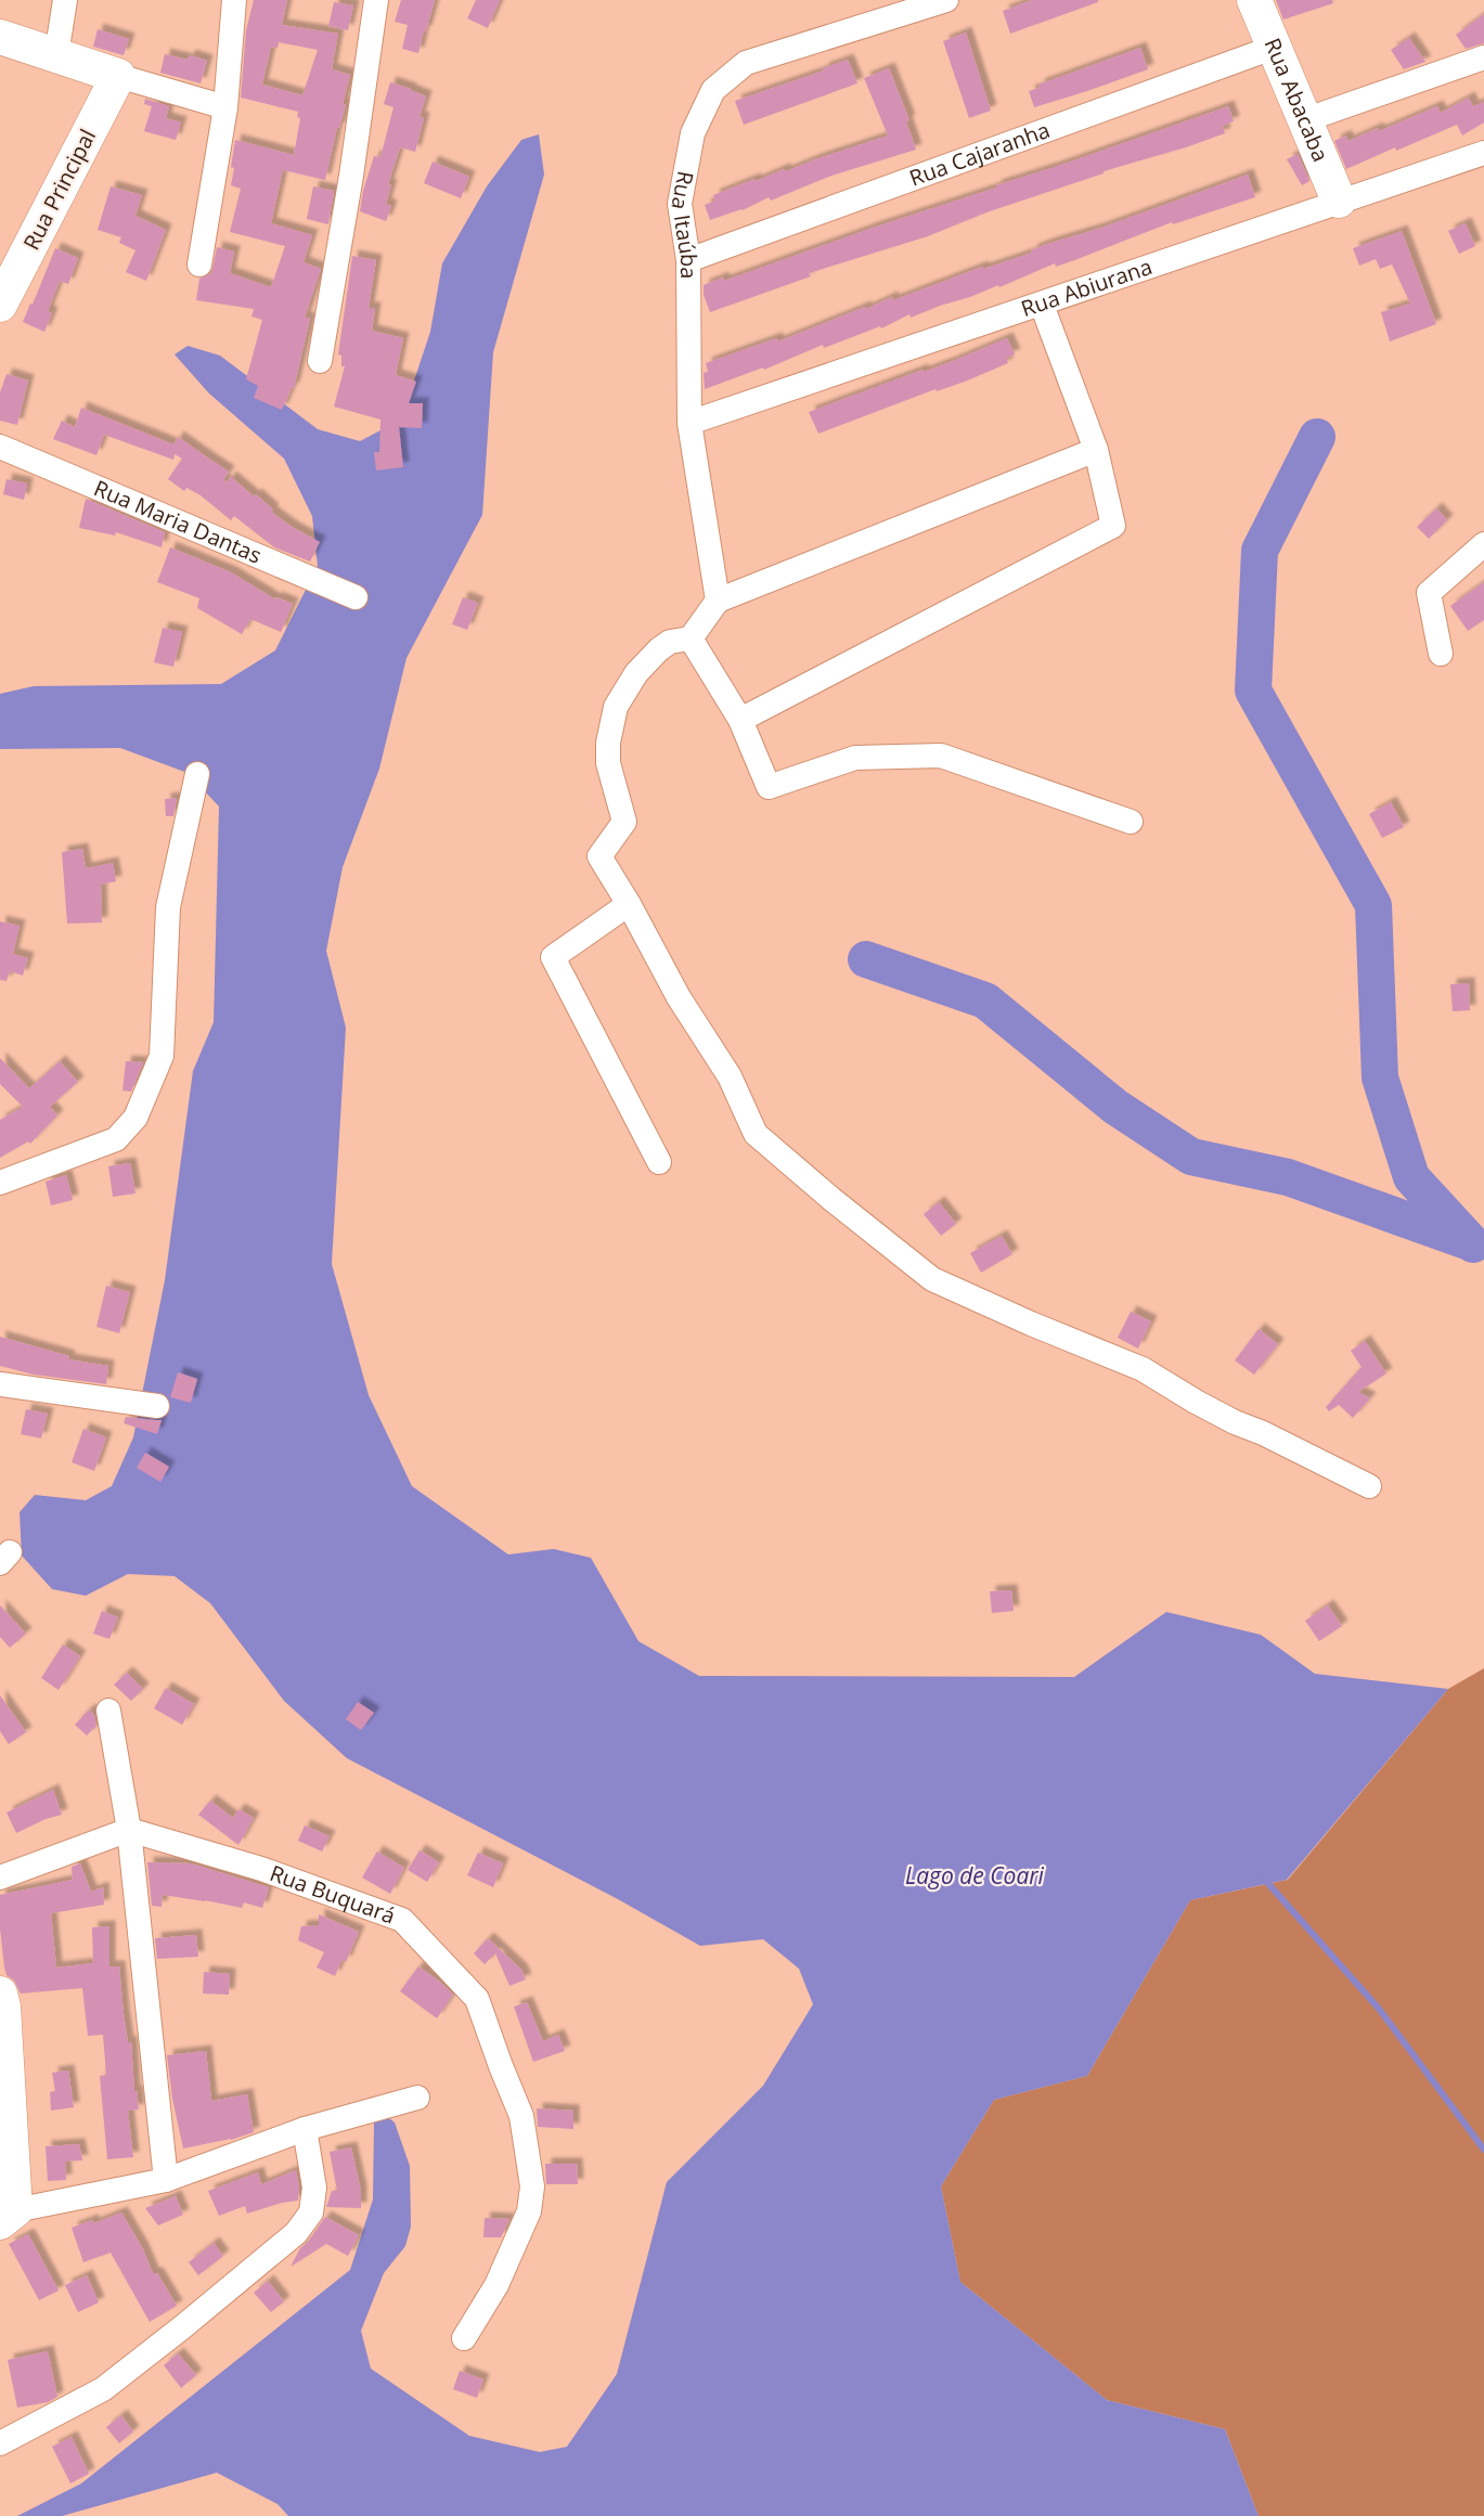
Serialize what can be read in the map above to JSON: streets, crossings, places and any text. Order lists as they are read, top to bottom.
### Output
{
  "streets": {
    "street": [
      "Rua Abacaba",
      "Rua Cajaranha",
      "Rua Principal",
      "Rua Itaúba",
      "Rua Abiurana",
      "Rua Maria Dantas",
      "Rua Buquará"
    ]
  },
  "crossings": [
    ["Rua Abacaba", "Rua Cajaranha"],
    ["Rua Abacaba", "Rua Abiurana"],
    ["Rua Cajaranha", "Rua Itaúba"],
    ["Rua Itaúba", "Rua Abiurana"]
  ],
  "water": ["Lago de Coari"]
}
